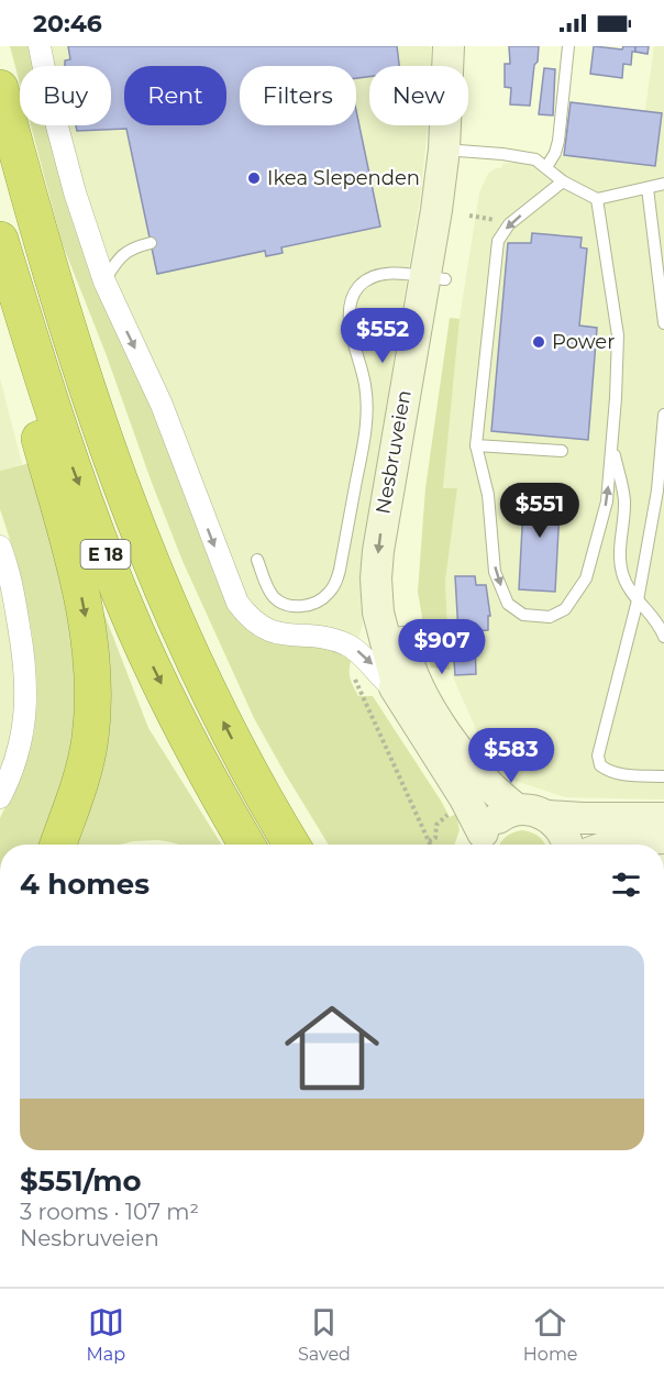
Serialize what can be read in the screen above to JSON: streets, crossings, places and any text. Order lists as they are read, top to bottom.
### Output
{
  "streets": {
    "highway": ["E 18"],
    "street": ["Nesbruveien"]
  },
  "places": ["Ikea Slependen", "Power"],
  "page": {
    "status": "20:46",
    "chip": [
      "Buy",
      "Rent",
      "Filters",
      "New"
    ],
    "price": [
      "$552",
      "$551",
      "$907",
      "$583"
    ],
    "heading": "4 homes",
    "list": [
      {
        "name": "$551/mo",
        "note": "3 rooms · 107 m² · Nesbruveien"
      }
    ],
    "tabs": ["Map", "Saved", "Home"]
  }
}
